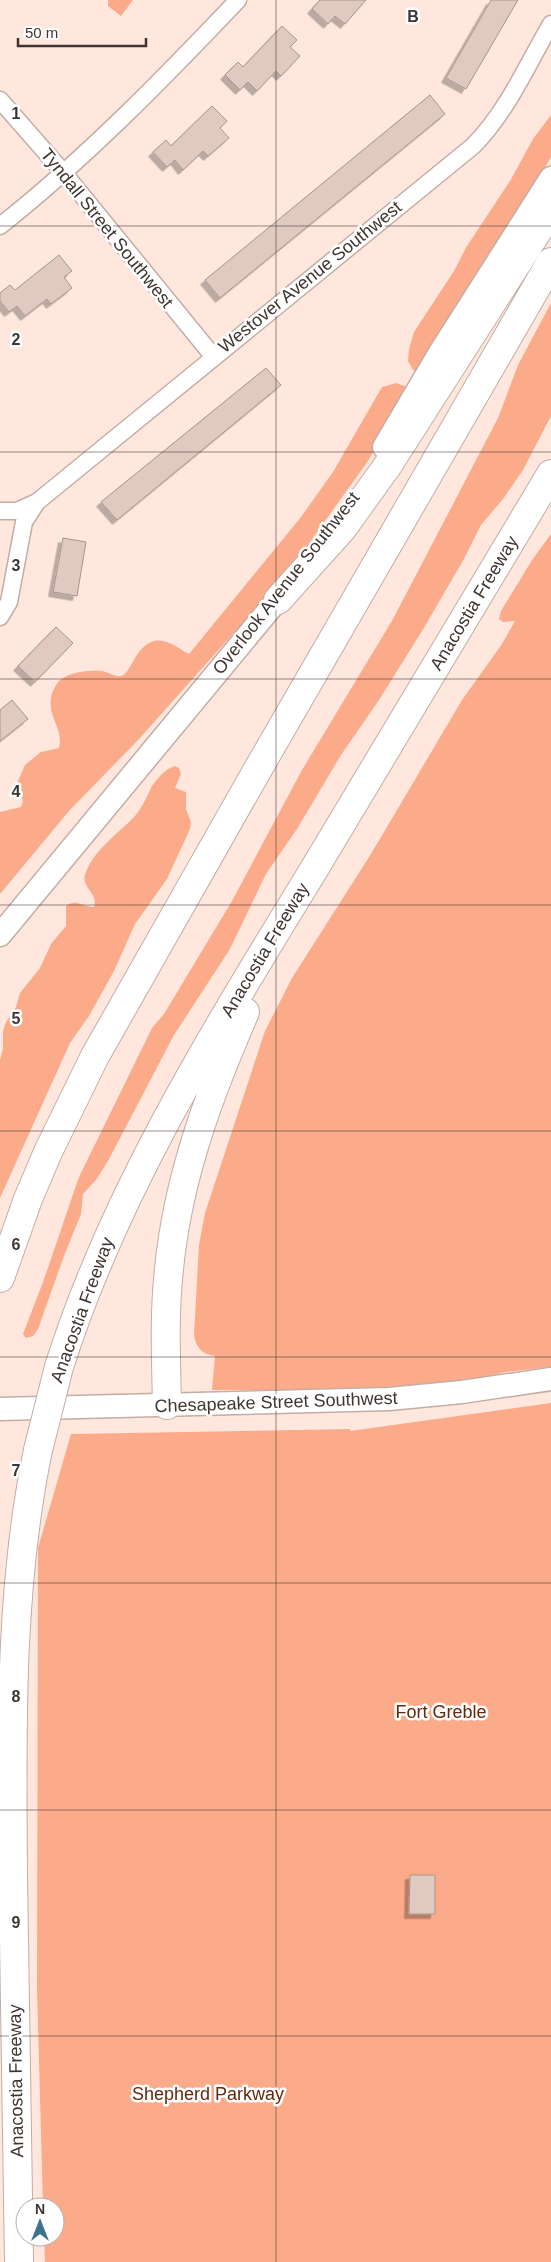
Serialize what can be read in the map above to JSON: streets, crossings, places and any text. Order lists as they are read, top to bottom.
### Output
{
  "streets": {
    "highway": ["Anacostia Freeway"],
    "street": [
      "Tyndall Street Southwest",
      "Westover Avenue Southwest",
      "Overlook Avenue Southwest",
      "Chesapeake Street Southwest"
    ]
  },
  "crossings": [
    ["Tyndall Street Southwest", "Westover Avenue Southwest"]
  ],
  "parks": ["Fort Greble", "Shepherd Parkway"],
  "scale_bar": "50 m",
  "north": "top",
  "grid": {
    "columns": ["B"],
    "rows": [
      "1",
      "2",
      "3",
      "4",
      "5",
      "6",
      "7",
      "8",
      "9"
    ]
  }
}
